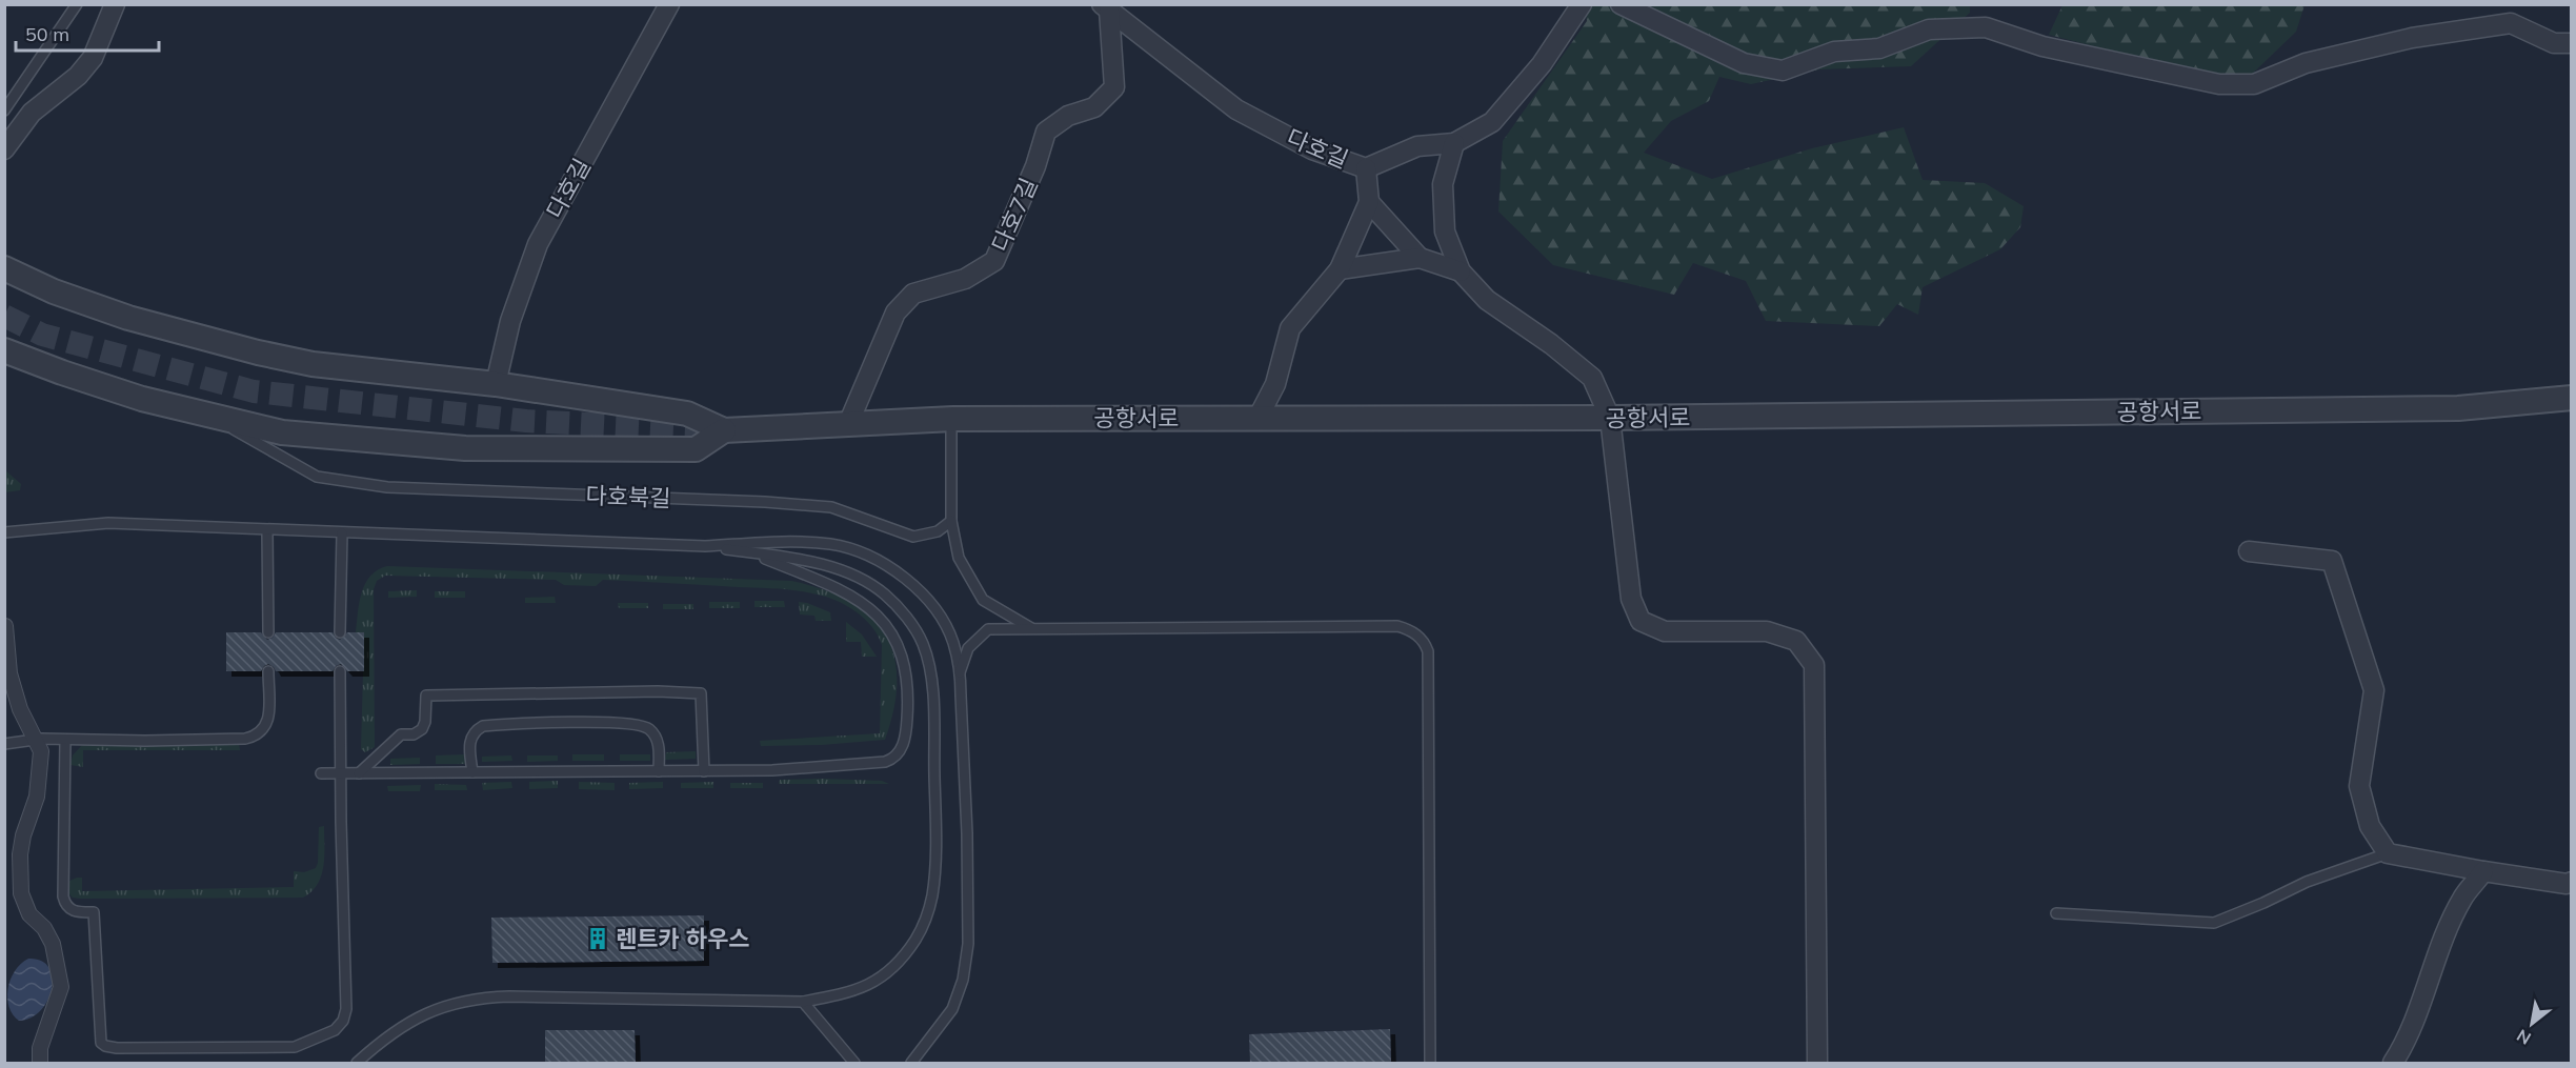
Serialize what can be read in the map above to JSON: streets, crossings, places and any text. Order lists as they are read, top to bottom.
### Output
{
  "streets": {
    "street": ["다호길", "다호7길", "공항서로"],
    "lane": ["다호북길"]
  },
  "crossings": [
    ["다호길", "다호7길"],
    ["다호7길", "공항서로"]
  ],
  "places": {
    "building": ["렌트카 하우스"]
  },
  "scale_bar": "50 m",
  "north": "bottom left"
}
